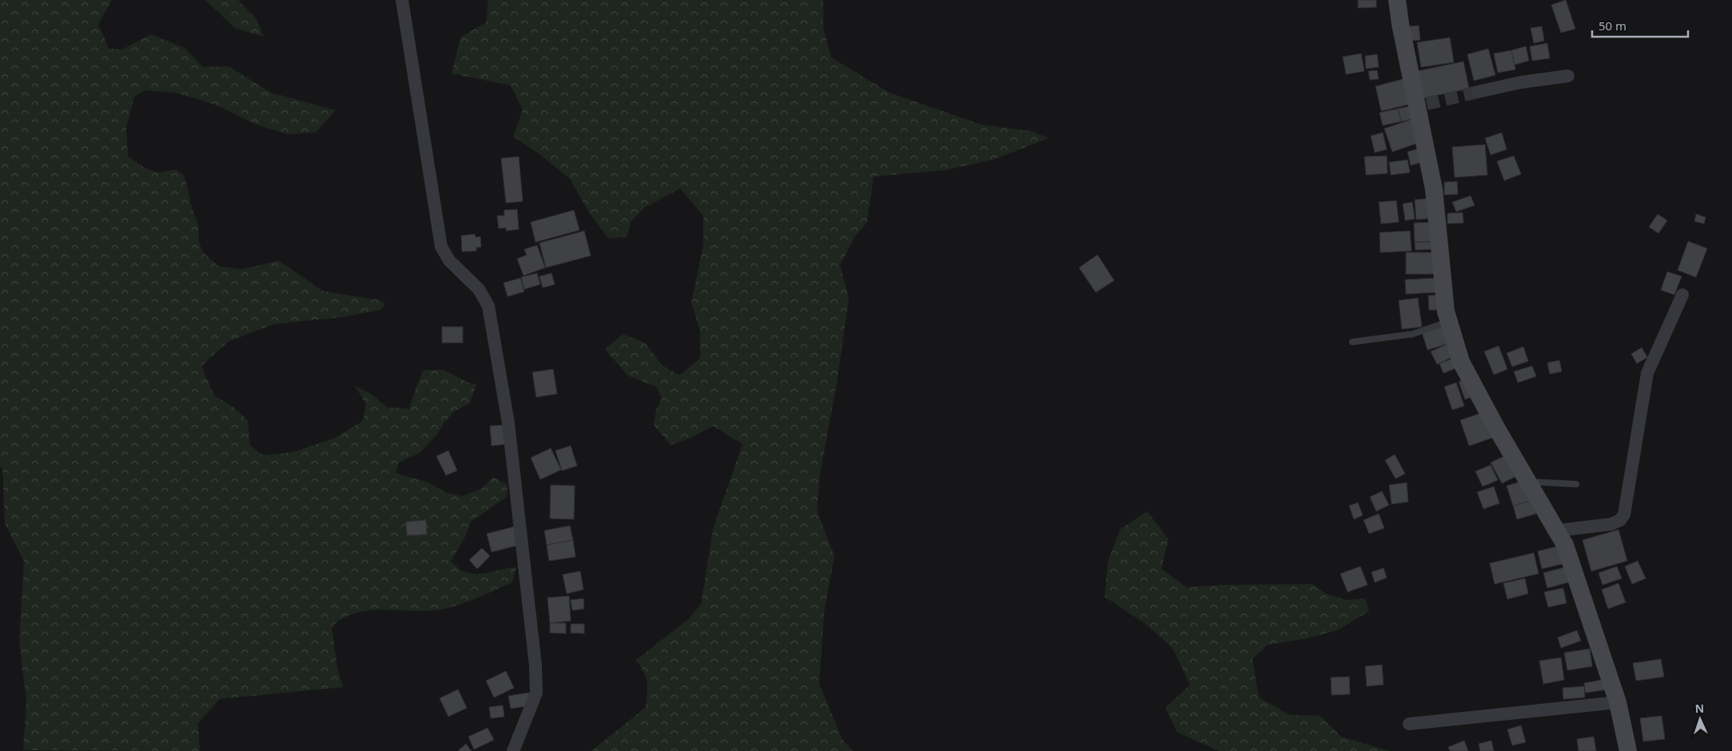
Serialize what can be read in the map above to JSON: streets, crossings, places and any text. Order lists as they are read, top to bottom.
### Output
{
  "scale_bar": "50 m",
  "north": "top"
}
